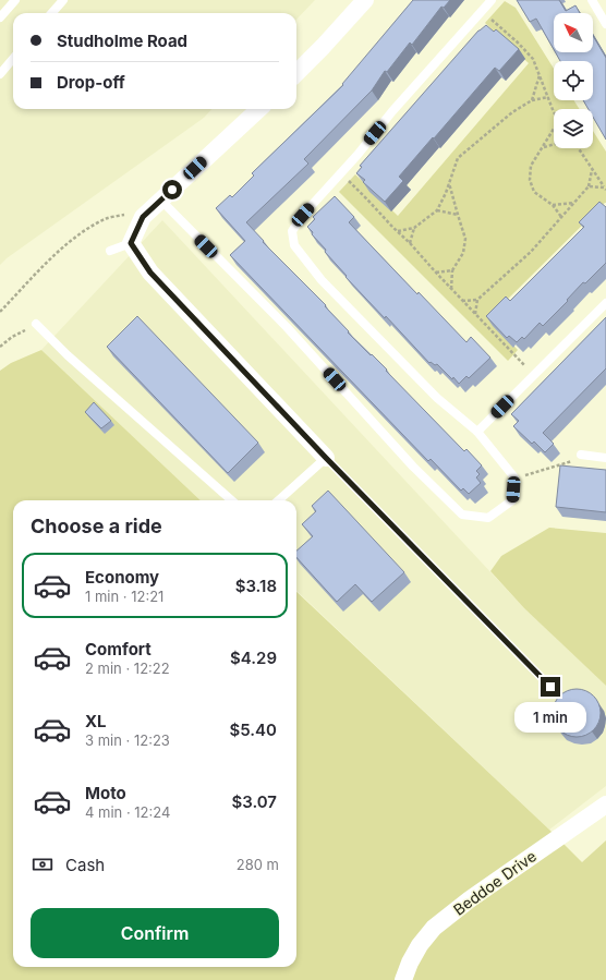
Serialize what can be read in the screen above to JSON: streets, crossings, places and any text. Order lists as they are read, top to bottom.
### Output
{
  "streets": {
    "street": ["Beddoe Drive"]
  },
  "north": "top left",
  "page": {
    "banner": ["Studholme Road", "Drop-off"],
    "heading": "Choose a ride",
    "list": [
      {
        "name": "Economy",
        "note": "1 min · 12:21",
        "value": "$3.18"
      },
      {
        "name": "Comfort",
        "note": "2 min · 12:22",
        "value": "$4.29"
      },
      {
        "name": "XL",
        "note": "3 min · 12:23",
        "value": "$5.40"
      },
      {
        "name": "Moto",
        "note": "4 min · 12:24",
        "value": "$3.07"
      }
    ],
    "bubble": "1 min",
    "pay": ["Cash", "280 m"],
    "buttons": "Confirm"
  }
}
